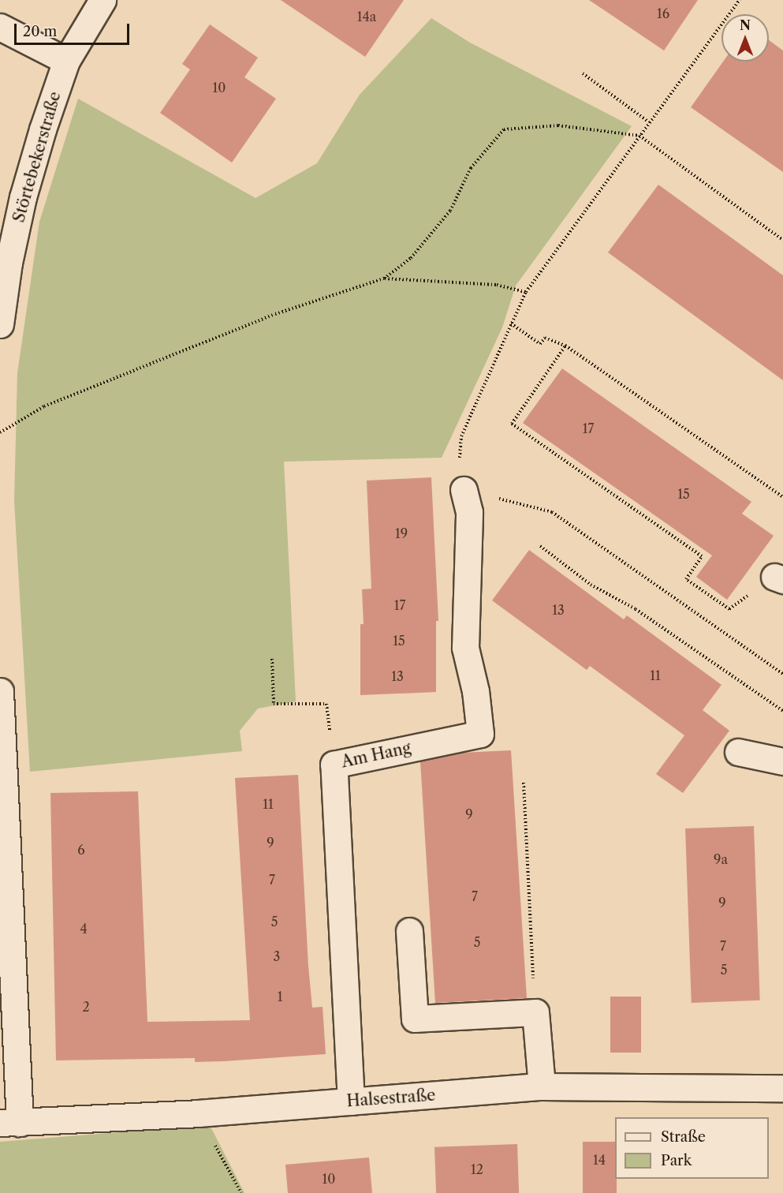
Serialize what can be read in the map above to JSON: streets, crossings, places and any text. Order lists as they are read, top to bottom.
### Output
{
  "streets": {
    "street": ["Störtebekerstraße", "Am Hang", "Halsestraße"]
  },
  "crossings": [
    ["Am Hang", "Halsestraße"]
  ],
  "house_numbers": [
    "16",
    "14a",
    "10",
    "17",
    "15",
    "19",
    "17",
    "13",
    "15",
    "11",
    "13",
    "11",
    "9",
    "9",
    "6",
    "9a",
    "7",
    "7",
    "9",
    "5",
    "4",
    "5",
    "7",
    "3",
    "5",
    "1",
    "2",
    "14",
    "12",
    "10"
  ],
  "legend": ["Straße", "Park"],
  "scale_bar": "20 m",
  "north": "top"
}
